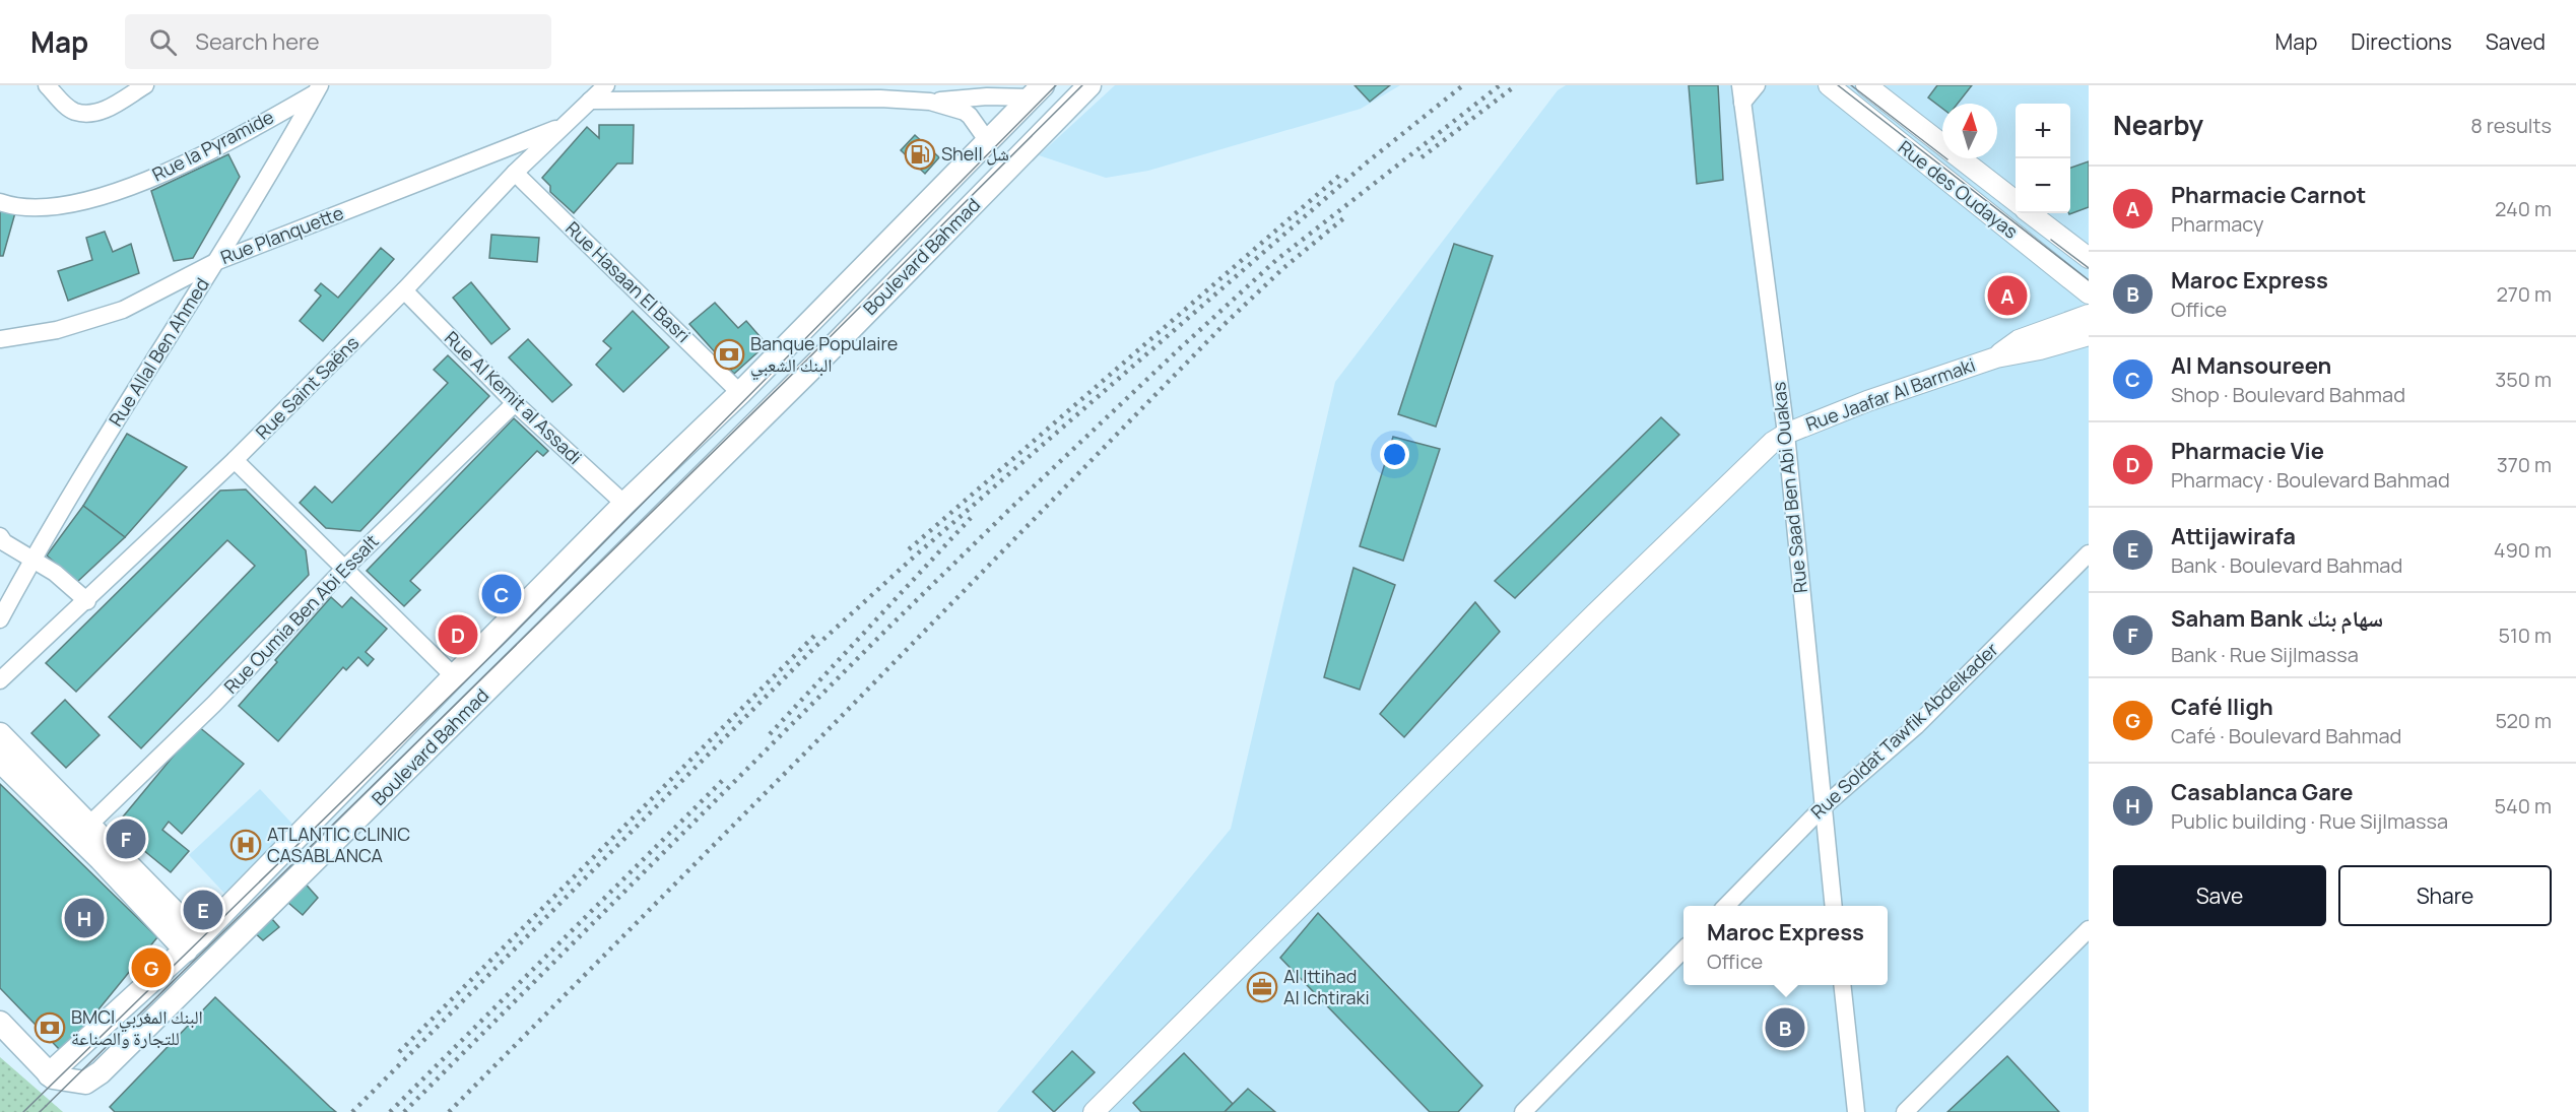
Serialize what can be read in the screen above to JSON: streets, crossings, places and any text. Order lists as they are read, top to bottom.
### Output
{
  "streets": {
    "main road": ["Boulevard Bahmad"],
    "street": [
      "Rue la Pyramide",
      "Rue des Oudayas",
      "Rue Planquette",
      "Rue Hasaan El Basri",
      "Rue Allal Ben Ahmed",
      "Rue Saint Saëns",
      "Rue Jaafar Al Barmaki",
      "Rue Al Kemit al Assadi",
      "Rue Saad Ben Abi Ouakas",
      "Rue Oumia Ben Abi Essalt",
      "Rue Soldat Tawfik Abdelkader"
    ]
  },
  "crossings": [
    ["Rue la Pyramide", "Rue Allal Ben Ahmed"],
    ["Rue Planquette", "Rue Allal Ben Ahmed"],
    ["Rue Planquette", "Rue Saint Saëns"],
    ["Boulevard Bahmad", "Rue Hasaan El Basri"],
    ["Boulevard Bahmad", "Rue Al Kemit al Assadi"],
    ["Rue Hasaan El Basri", "Rue Saint Saëns"],
    ["Rue Saint Saëns", "Rue Al Kemit al Assadi"],
    ["Rue Jaafar Al Barmaki", "Rue Saad Ben Abi Ouakas"],
    ["Rue Al Kemit al Assadi", "Rue Oumia Ben Abi Essalt"],
    ["Rue Saad Ben Abi Ouakas", "Rue Soldat Tawfik Abdelkader"]
  ],
  "places": {
    "fuel station": ["Shell شل"],
    "bank": ["Banque Populaire البنك الشعبي", "BMCI البنك المغربي للتجارة والصناعة"],
    "hospital": ["ATLANTIC CLINIC CASABLANCA"],
    "office": ["Al Ittihad Al Ichtiraki"]
  },
  "north": "top",
  "page": {
    "header": "Map",
    "search": "Search here",
    "nav": ["Map", "Directions", "Saved"],
    "heading": ["Nearby", "8 results"],
    "map_buttons": ["+", "−"],
    "list": [
      {
        "mark": "A",
        "name": "Pharmacie Carnot",
        "note": "Pharmacy",
        "value": "240 m"
      },
      {
        "mark": "B",
        "name": "Maroc Express",
        "note": "Office",
        "value": "270 m"
      },
      {
        "mark": "C",
        "name": "Al Mansoureen",
        "note": "Shop · Boulevard Bahmad",
        "value": "350 m"
      },
      {
        "mark": "D",
        "name": "Pharmacie Vie",
        "note": "Pharmacy · Boulevard Bahmad",
        "value": "370 m"
      },
      {
        "mark": "E",
        "name": "Attijawirafa",
        "note": "Bank · Boulevard Bahmad",
        "value": "490 m"
      },
      {
        "mark": "F",
        "name": "Saham Bank سهام بنك",
        "note": "Bank · Rue Sijlmassa",
        "value": "510 m"
      },
      {
        "mark": "G",
        "name": "Café Iligh",
        "note": "Café · Boulevard Bahmad",
        "value": "520 m"
      },
      {
        "mark": "H",
        "name": "Casablanca Gare",
        "note": "Public building · Rue Sijlmassa",
        "value": "540 m"
      }
    ],
    "pins": [
      "A",
      "C",
      "D",
      "F",
      "E",
      "H",
      "G",
      "B"
    ],
    "buttons": ["Save", "Share"],
    "popup": ["Maroc Express", "Office"]
  }
}
